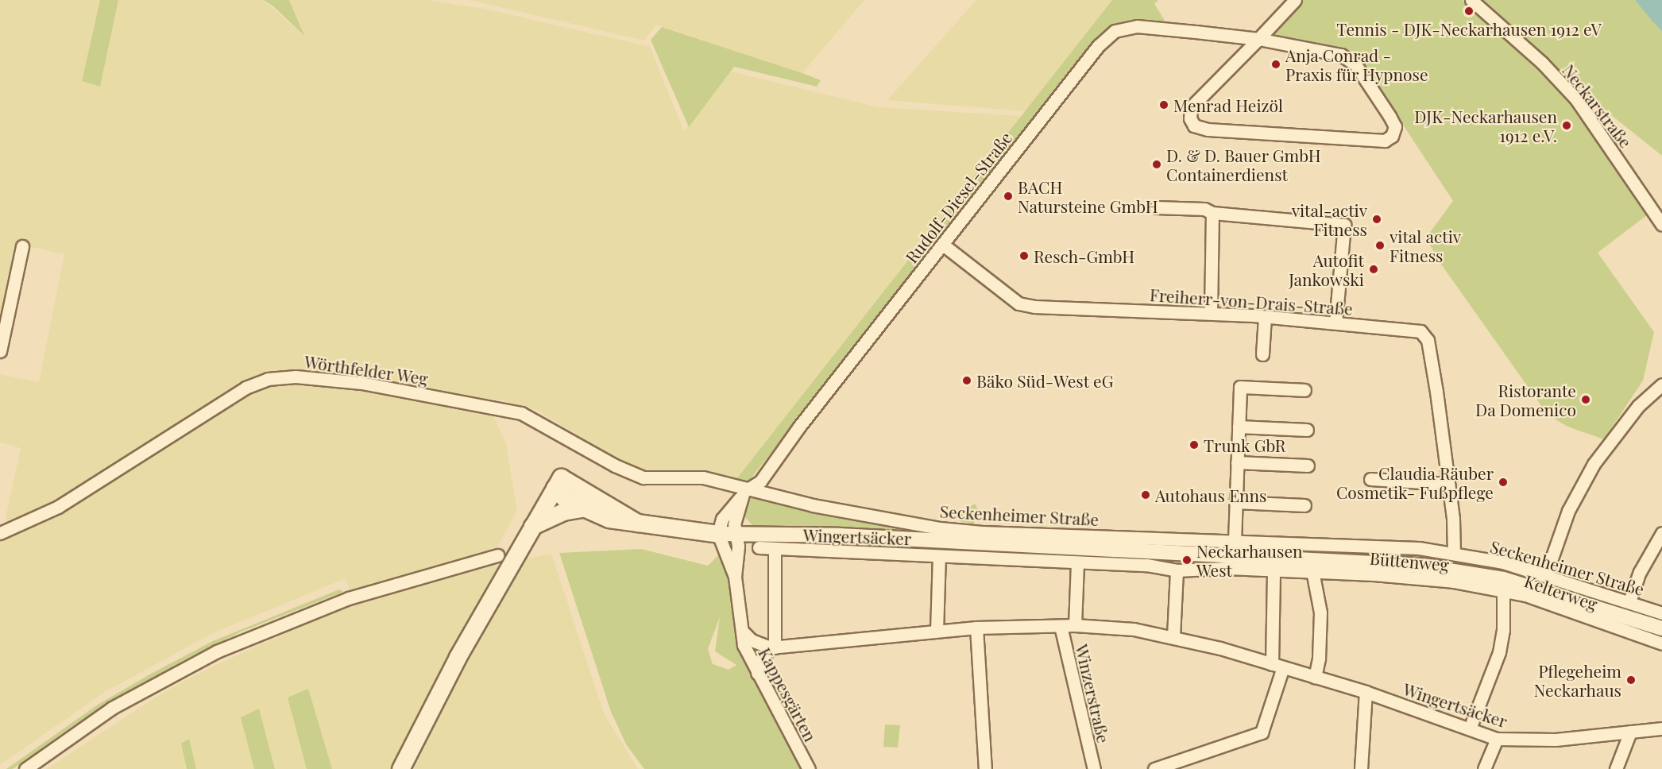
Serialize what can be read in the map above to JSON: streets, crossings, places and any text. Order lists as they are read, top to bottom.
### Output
{
  "streets": {
    "street": [
      "Neckarstraße",
      "Rudolf-Diesel-Straße",
      "Freiherr-von-Drais-Straße",
      "Wörthfelder Weg",
      "Seckenheimer Straße",
      "Wingertsäcker",
      "Büttenweg",
      "Kelterweg",
      "Winzerstraße",
      "Kappesgärten"
    ]
  },
  "crossings": [
    ["Rudolf-Diesel-Straße", "Freiherr-von-Drais-Straße"],
    ["Rudolf-Diesel-Straße", "Wörthfelder Weg"],
    ["Rudolf-Diesel-Straße", "Seckenheimer Straße"],
    ["Rudolf-Diesel-Straße", "Kappesgärten"],
    ["Freiherr-von-Drais-Straße", "Seckenheimer Straße"],
    ["Wörthfelder Weg", "Seckenheimer Straße"],
    ["Wingertsäcker", "Büttenweg"],
    ["Wingertsäcker", "Kelterweg"],
    ["Wingertsäcker", "Winzerstraße"],
    ["Wingertsäcker", "Kappesgärten"],
    ["Büttenweg", "Kelterweg"]
  ],
  "places": [
    "Tennis - DJK-Neckarhausen 1912 eV",
    "Anja Conrad - Praxis für Hypnose",
    "Menrad Heizöl",
    "DJK-Neckarhausen 1912 e.V.",
    "D. & D. Bauer GmbH Containerdienst",
    "BACH Natursteine GmbH",
    "vital-activ Fitness",
    "vital activ Fitness",
    "Resch-GmbH",
    "Autofit Jankowski",
    "Bäko Süd-West eG",
    "Ristorante Da Domenico",
    "Trunk GbR",
    "Claudia Räuber Cosmetik- Fußpflege",
    "Autohaus Enns",
    "Neckarhausen West",
    "Pflegeheim Neckarhaus"
  ]
}
